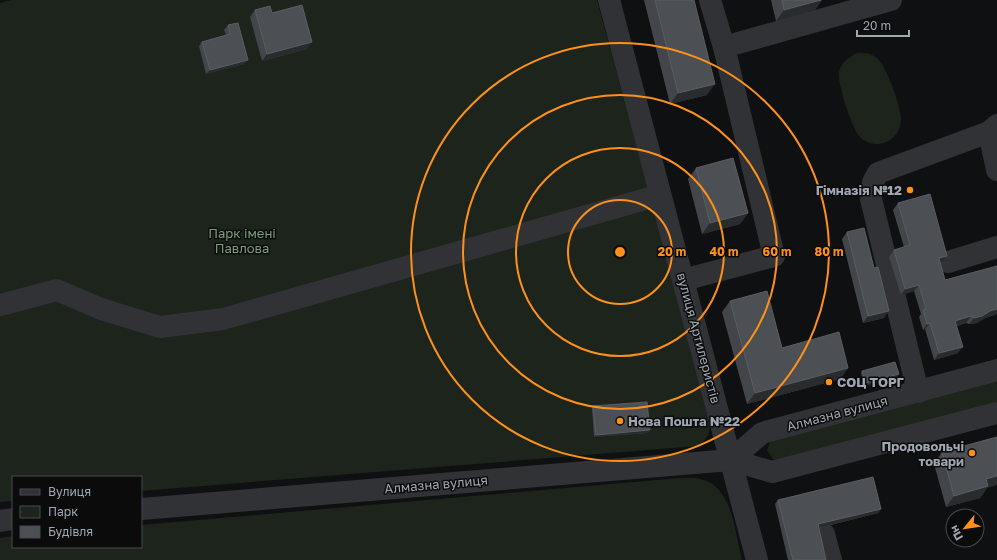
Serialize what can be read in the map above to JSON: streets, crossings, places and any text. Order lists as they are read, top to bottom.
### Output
{
  "streets": {
    "street": ["вулиця Артилеристів", "Алмазна вулиця"]
  },
  "crossings": [
    ["вулиця Артилеристів", "Алмазна вулиця"]
  ],
  "parks": ["Парк імені Павлова"],
  "places": [
    "Гімназія №12",
    "СОЦ ТОРГ",
    "Нова Пошта №22",
    "Продовольчі товари"
  ],
  "legend": ["Вулиця", "Парк", "Будівля"],
  "scale_bar": "20 m",
  "north": "bottom left",
  "rings": [
    "20 m",
    "40 m",
    "60 m",
    "80 m"
  ]
}
